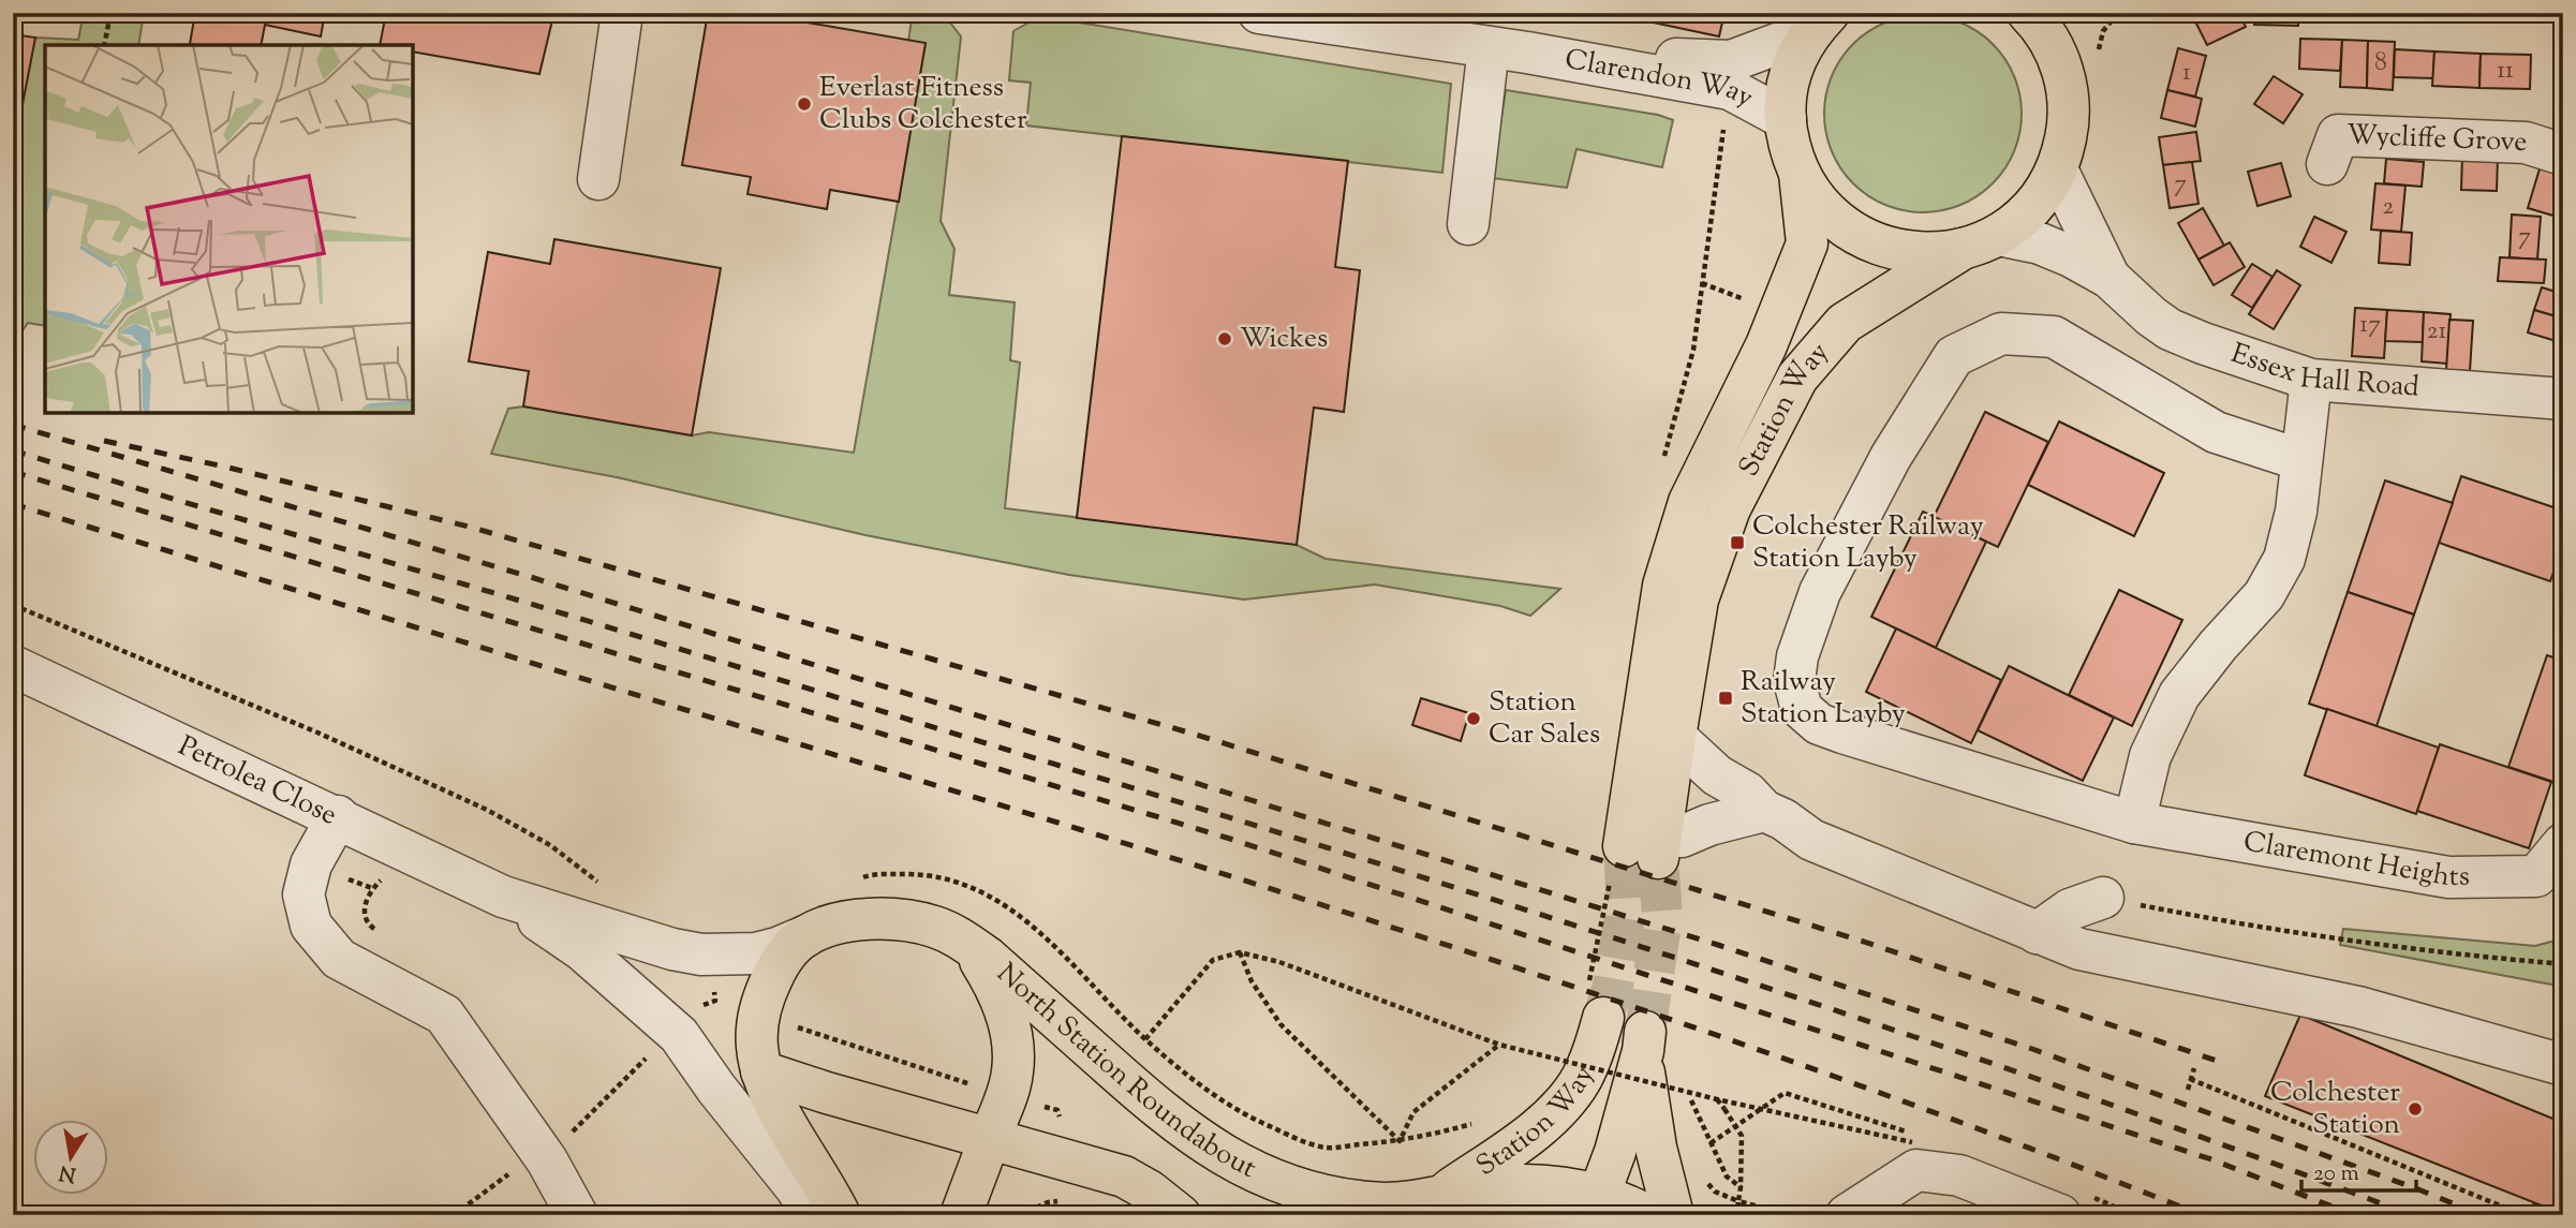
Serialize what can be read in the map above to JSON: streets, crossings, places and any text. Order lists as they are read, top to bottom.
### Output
{
  "streets": {
    "main road": ["Station Way", "North Station Roundabout"],
    "street": [
      "Clarendon Way",
      "Wycliffe Grove",
      "Essex Hall Road",
      "Petrolea Close",
      "Claremont Heights"
    ]
  },
  "crossings": [
    ["Essex Hall Road", "Station Way"],
    ["Station Way", "North Station Roundabout"],
    ["Petrolea Close", "North Station Roundabout"]
  ],
  "places": {
    "other": [
      "Everlast Fitness Clubs Colchester",
      "Wickes",
      "Station Car Sales",
      "Colchester Station"
    ],
    "transit": ["Colchester Railway Station Layby", "Railway Station Layby"]
  },
  "house_numbers": [
    "8",
    "11",
    "1",
    "7",
    "2",
    "7",
    "17",
    "21"
  ],
  "scale_bar": "20 m",
  "north": "bottom"
}
